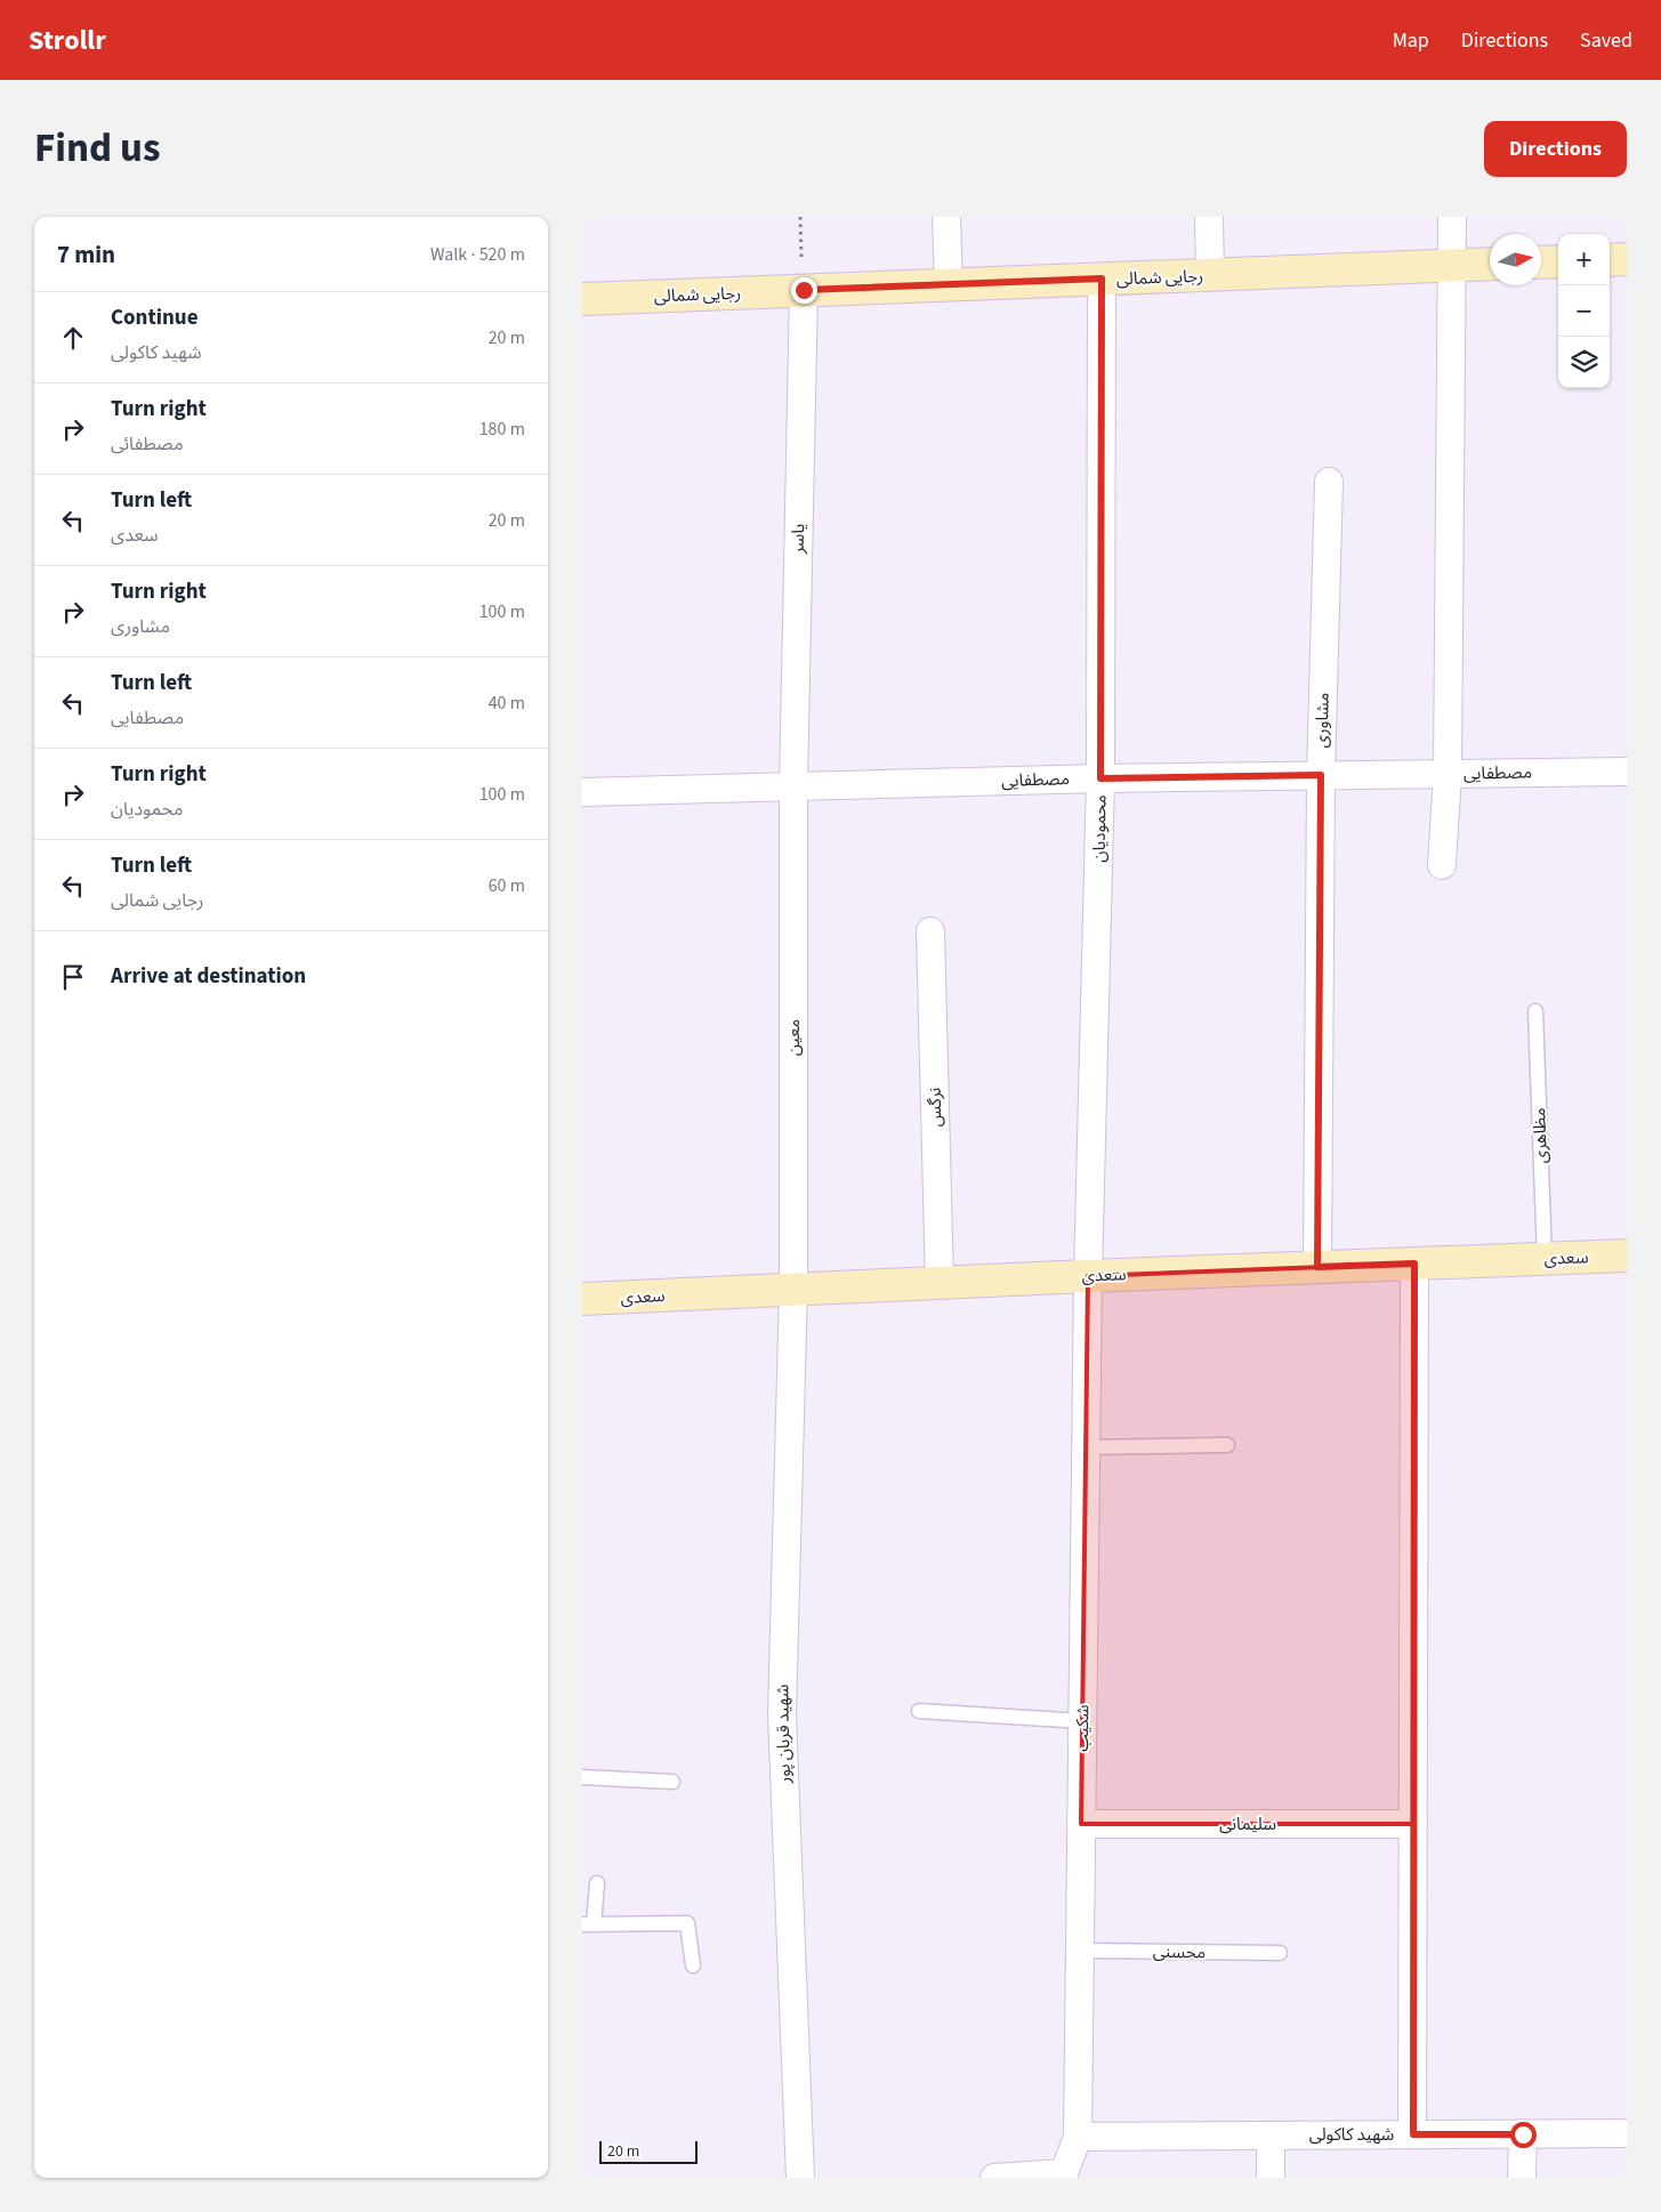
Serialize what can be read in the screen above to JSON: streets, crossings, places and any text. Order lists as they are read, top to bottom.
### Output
{
  "streets": {
    "street": [
      "رجایی شمالی",
      "یاسر",
      "مشاوری",
      "مصطفایی",
      "محمودیان",
      "معین",
      "نرگس",
      "سعدی",
      "شکیب",
      "شهید قربان پور",
      "سلیمانی",
      "شهید کاکولی"
    ],
    "lane": ["مظاهری", "محسنی"]
  },
  "crossings": [
    ["رجایی شمالی", "یاسر"],
    ["رجایی شمالی", "محمودیان"],
    ["یاسر", "مصطفایی"],
    ["یاسر", "معین"],
    ["مشاوری", "مصطفایی"],
    ["مشاوری", "سعدی"],
    ["مصطفایی", "محمودیان"],
    ["مصطفایی", "معین"],
    ["محمودیان", "سعدی"],
    ["محمودیان", "شکیب"],
    ["معین", "سعدی"],
    ["معین", "شهید قربان پور"],
    ["نرگس", "سعدی"],
    ["مظاهری", "سعدی"],
    ["سعدی", "شکیب"],
    ["سعدی", "شهید قربان پور"],
    ["شکیب", "سلیمانی"],
    ["شکیب", "محسنی"],
    ["شکیب", "شهید کاکولی"]
  ],
  "scale_bar": "20 m",
  "north": "right",
  "page": {
    "header": "Strollr",
    "nav": ["Map", "Directions", "Saved"],
    "title": "Find us",
    "buttons": "Directions",
    "heading": ["7 min", "Walk · 520 m"],
    "map_buttons": ["+", "−"],
    "list": [
      ["Continue", "شهید کاکولی", "20 m"],
      ["Turn right", "مصطفائی", "180 m"],
      ["Turn left", "سعدی", "20 m"],
      ["Turn right", "مشاوری", "100 m"],
      ["Turn left", "مصطفایی", "40 m"],
      ["Turn right", "محمودیان", "100 m"],
      ["Turn left", "رجایی شمالی", "60 m"],
      "Arrive at destination"
    ],
    "scale": "20 m"
  }
}
